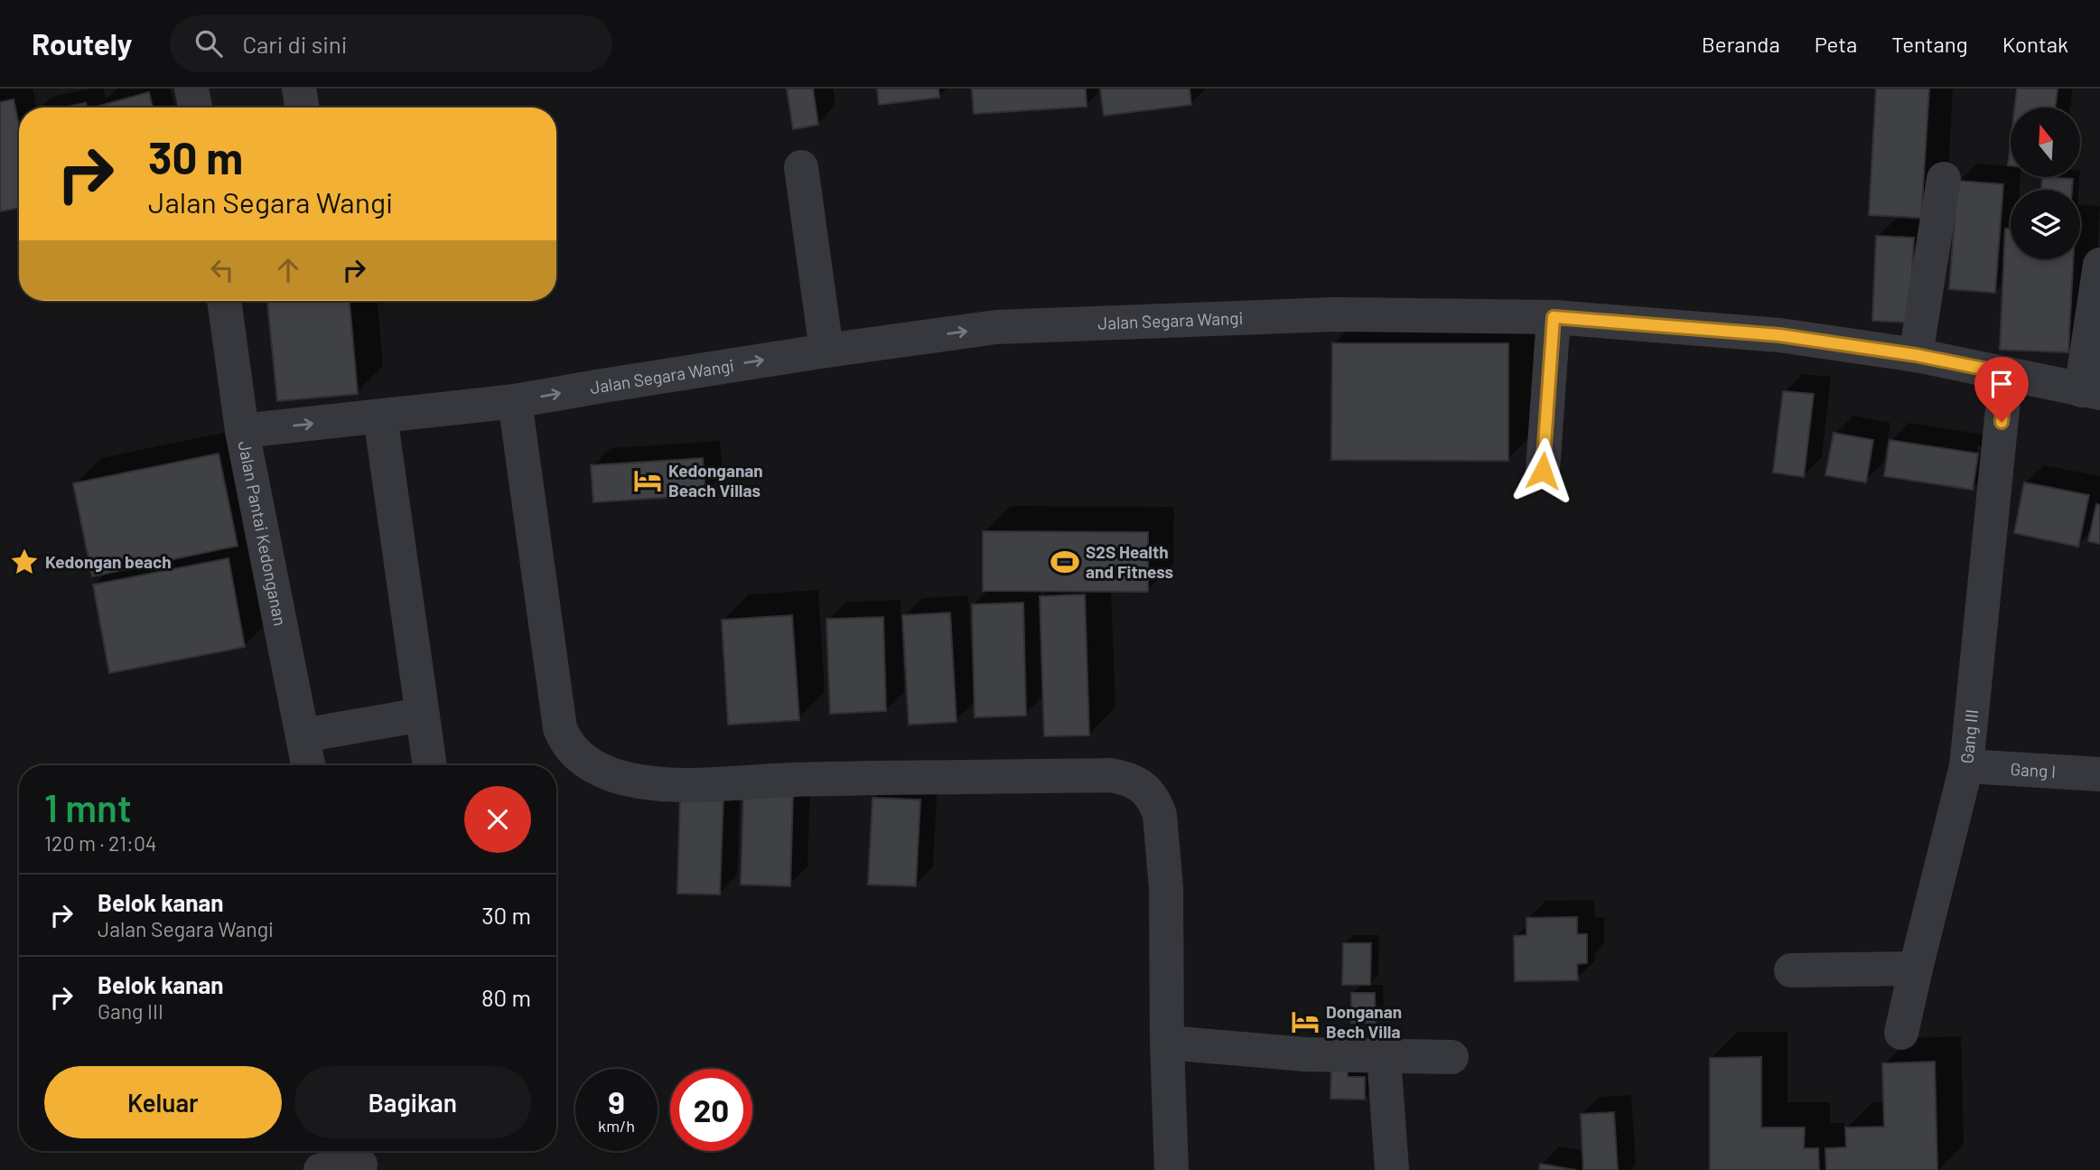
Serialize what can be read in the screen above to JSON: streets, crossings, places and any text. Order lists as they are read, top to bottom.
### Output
{
  "streets": {
    "street": [
      "Jalan Segara Wangi",
      "Jalan Pantai Kedonganan",
      "Gang III",
      "Gang I"
    ]
  },
  "crossings": [
    ["Jalan Segara Wangi", "Jalan Pantai Kedonganan"],
    ["Jalan Segara Wangi", "Gang III"],
    ["Gang III", "Gang I"]
  ],
  "one_way": ["Jalan Segara Wangi"],
  "places": {
    "hotel": ["Kedonganan Beach Villas", "Donganan Bech Villa"],
    "place": ["Kedongan beach"],
    "sports": ["S2S Health and Fitness"]
  },
  "north": "top",
  "page": {
    "header": "Routely",
    "search": "Cari di sini",
    "nav": [
      "Beranda",
      "Peta",
      "Tentang",
      "Kontak"
    ],
    "turn": ["30 m", "Jalan Segara Wangi"],
    "heading": ["1 mnt", "120 m · 21:04"],
    "list": [
      {
        "name": "Belok kanan",
        "note": "Jalan Segara Wangi",
        "value": "30 m"
      },
      {
        "name": "Belok kanan",
        "note": "Gang III",
        "value": "80 m"
      }
    ],
    "buttons": ["Keluar", "Bagikan"],
    "speed": "9 km/h",
    "limit": "20"
  }
}
